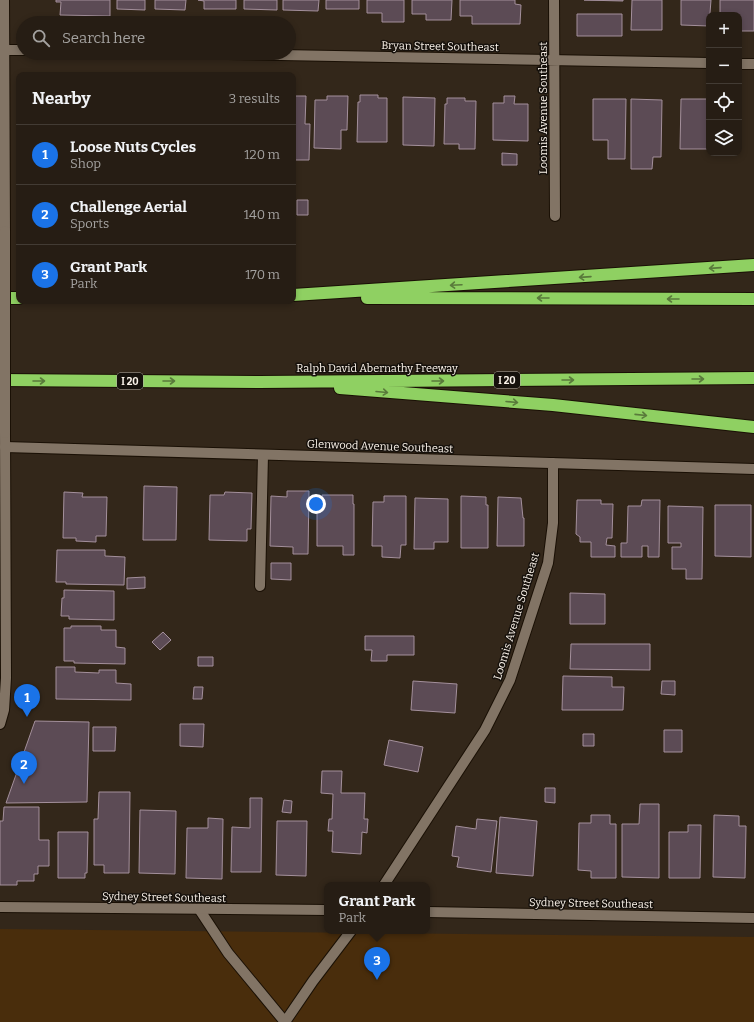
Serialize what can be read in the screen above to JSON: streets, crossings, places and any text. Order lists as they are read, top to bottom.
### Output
{
  "streets": {
    "highway": ["Ralph David Abernathy Freeway", "I 20"],
    "street": [
      "Bryan Street Southeast",
      "Loomis Avenue Southeast",
      "Glenwood Avenue Southeast",
      "Sydney Street Southeast"
    ]
  },
  "crossings": [
    ["Bryan Street Southeast", "Loomis Avenue Southeast"],
    ["Loomis Avenue Southeast", "Glenwood Avenue Southeast"]
  ],
  "page": {
    "map_buttons": ["+", "−"],
    "search": "Search here",
    "heading": ["Nearby", "3 results"],
    "list": [
      {
        "mark": "1",
        "name": "Loose Nuts Cycles",
        "note": "Shop",
        "value": "120 m"
      },
      {
        "mark": "2",
        "name": "Challenge Aerial",
        "note": "Sports",
        "value": "140 m"
      },
      {
        "mark": "3",
        "name": "Grant Park",
        "note": "Park",
        "value": "170 m"
      }
    ],
    "pins": ["1", "2", "3"],
    "popup": ["Grant Park", "Park"]
  }
}
